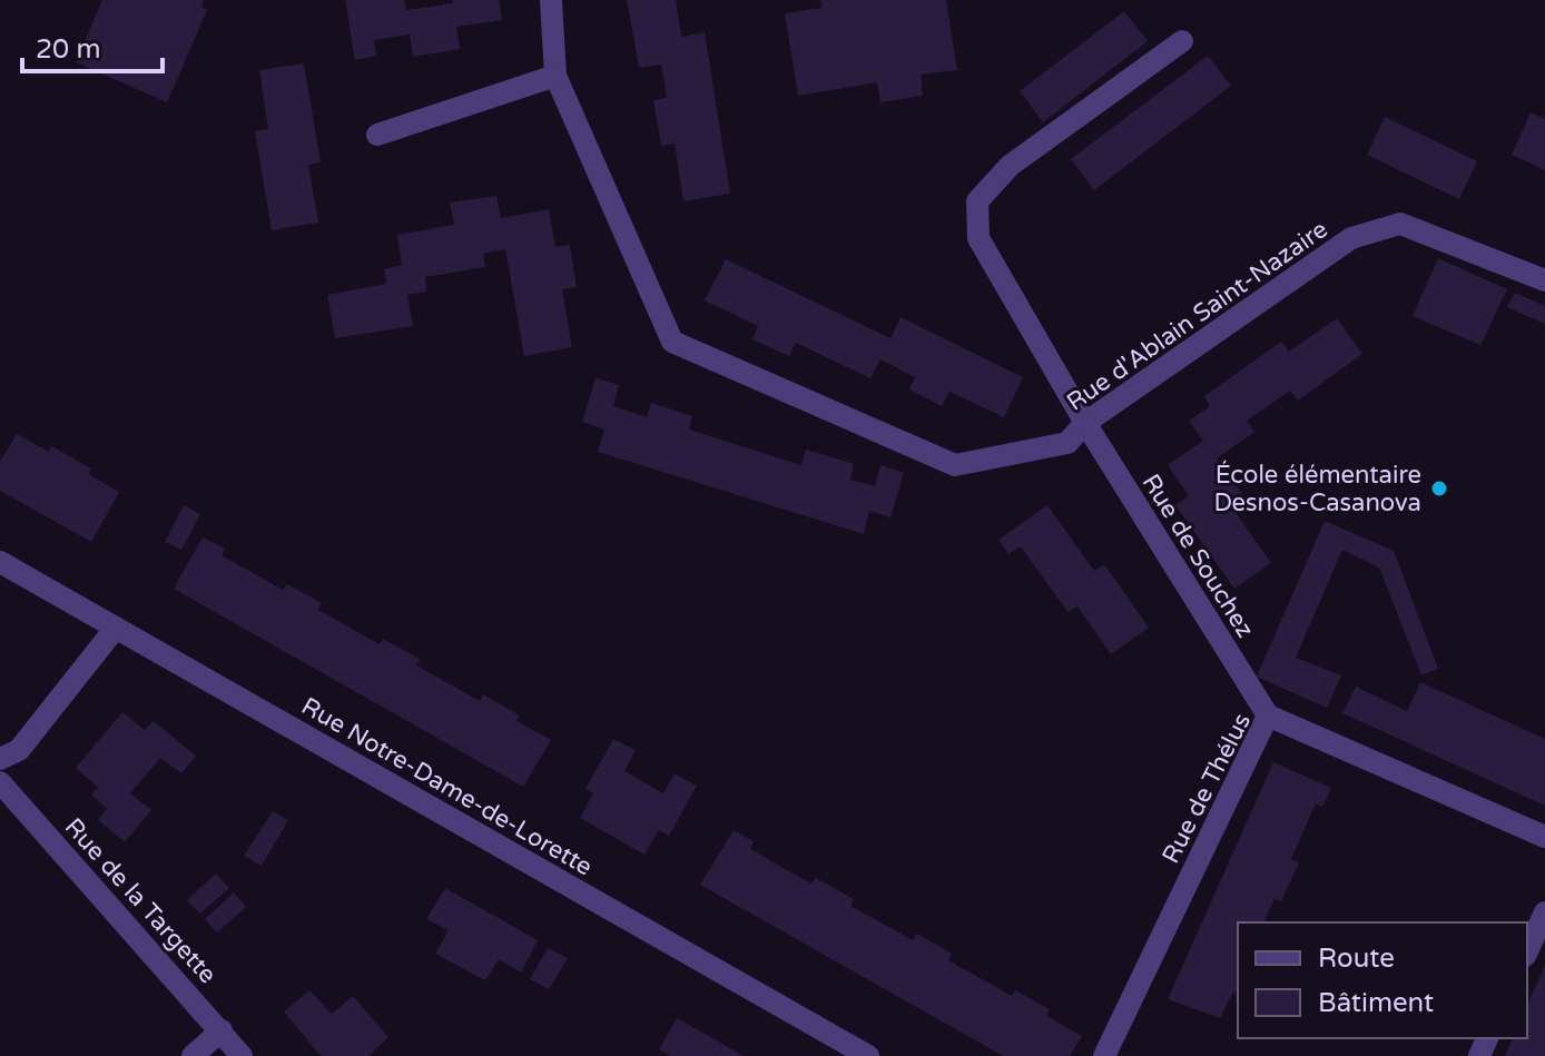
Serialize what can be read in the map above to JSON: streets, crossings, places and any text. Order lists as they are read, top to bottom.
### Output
{
  "streets": {
    "street": [
      "Rue d'Ablain Saint-Nazaire",
      "Rue de Souchez",
      "Rue Notre-Dame-de-Lorette",
      "Rue de Thélus",
      "Rue de la Targette"
    ]
  },
  "crossings": [
    ["Rue d'Ablain Saint-Nazaire", "Rue de Souchez"],
    ["Rue de Souchez", "Rue de Thélus"]
  ],
  "places": ["École élémentaire Desnos-Casanova"],
  "legend": ["Route", "Bâtiment"],
  "scale_bar": "20 m"
}
